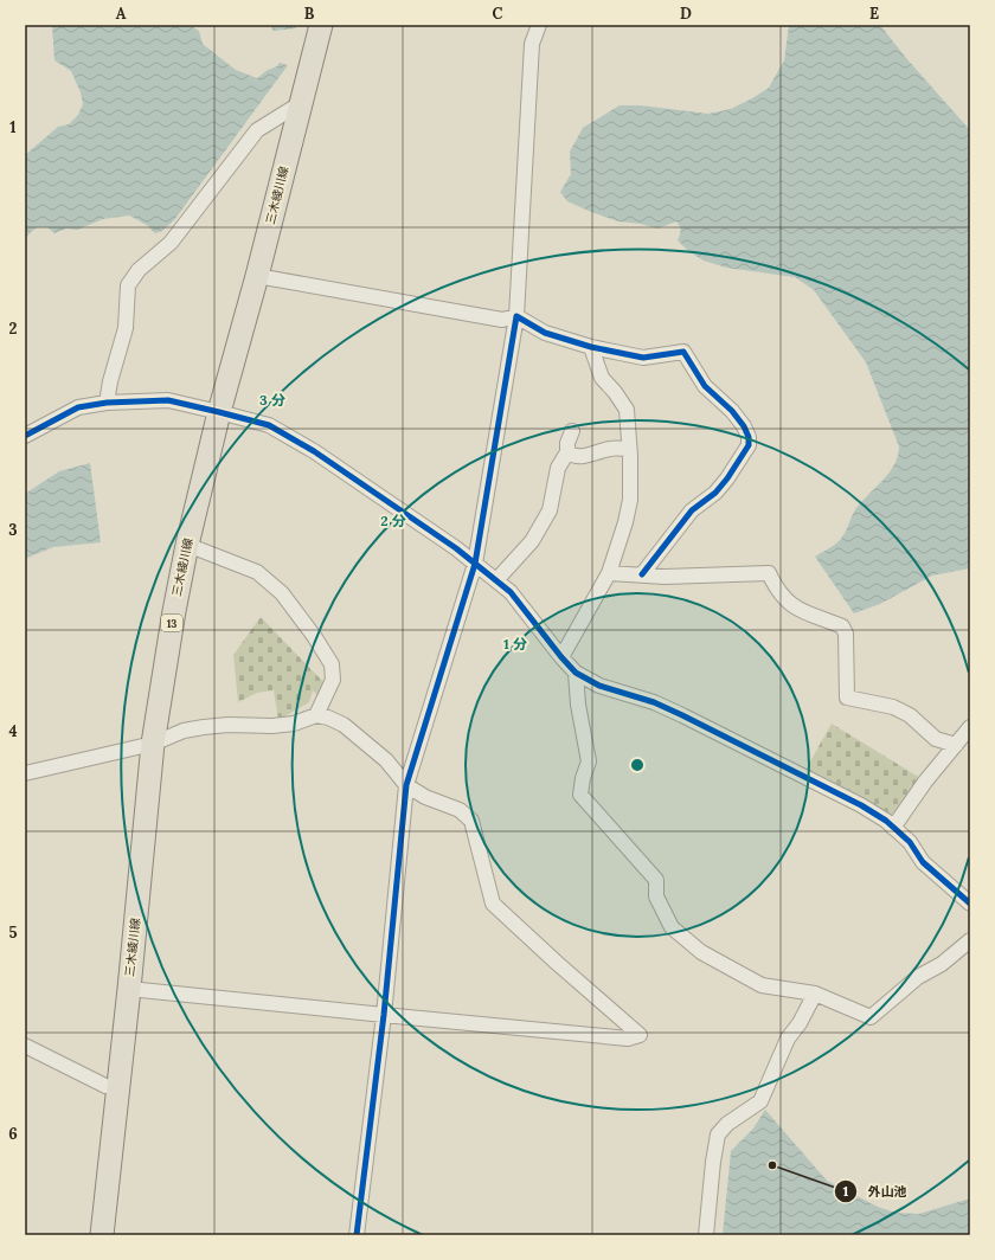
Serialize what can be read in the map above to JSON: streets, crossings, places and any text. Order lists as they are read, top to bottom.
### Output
{
  "streets": {
    "main road": ["三木綾川線", "13"]
  },
  "places": ["外山池"],
  "grid": {
    "columns": [
      "A",
      "B",
      "C",
      "D",
      "E"
    ],
    "rows": [
      "1",
      "2",
      "3",
      "4",
      "5",
      "6"
    ]
  },
  "rings": ["3 分", "2 分", "1 分"]
}
